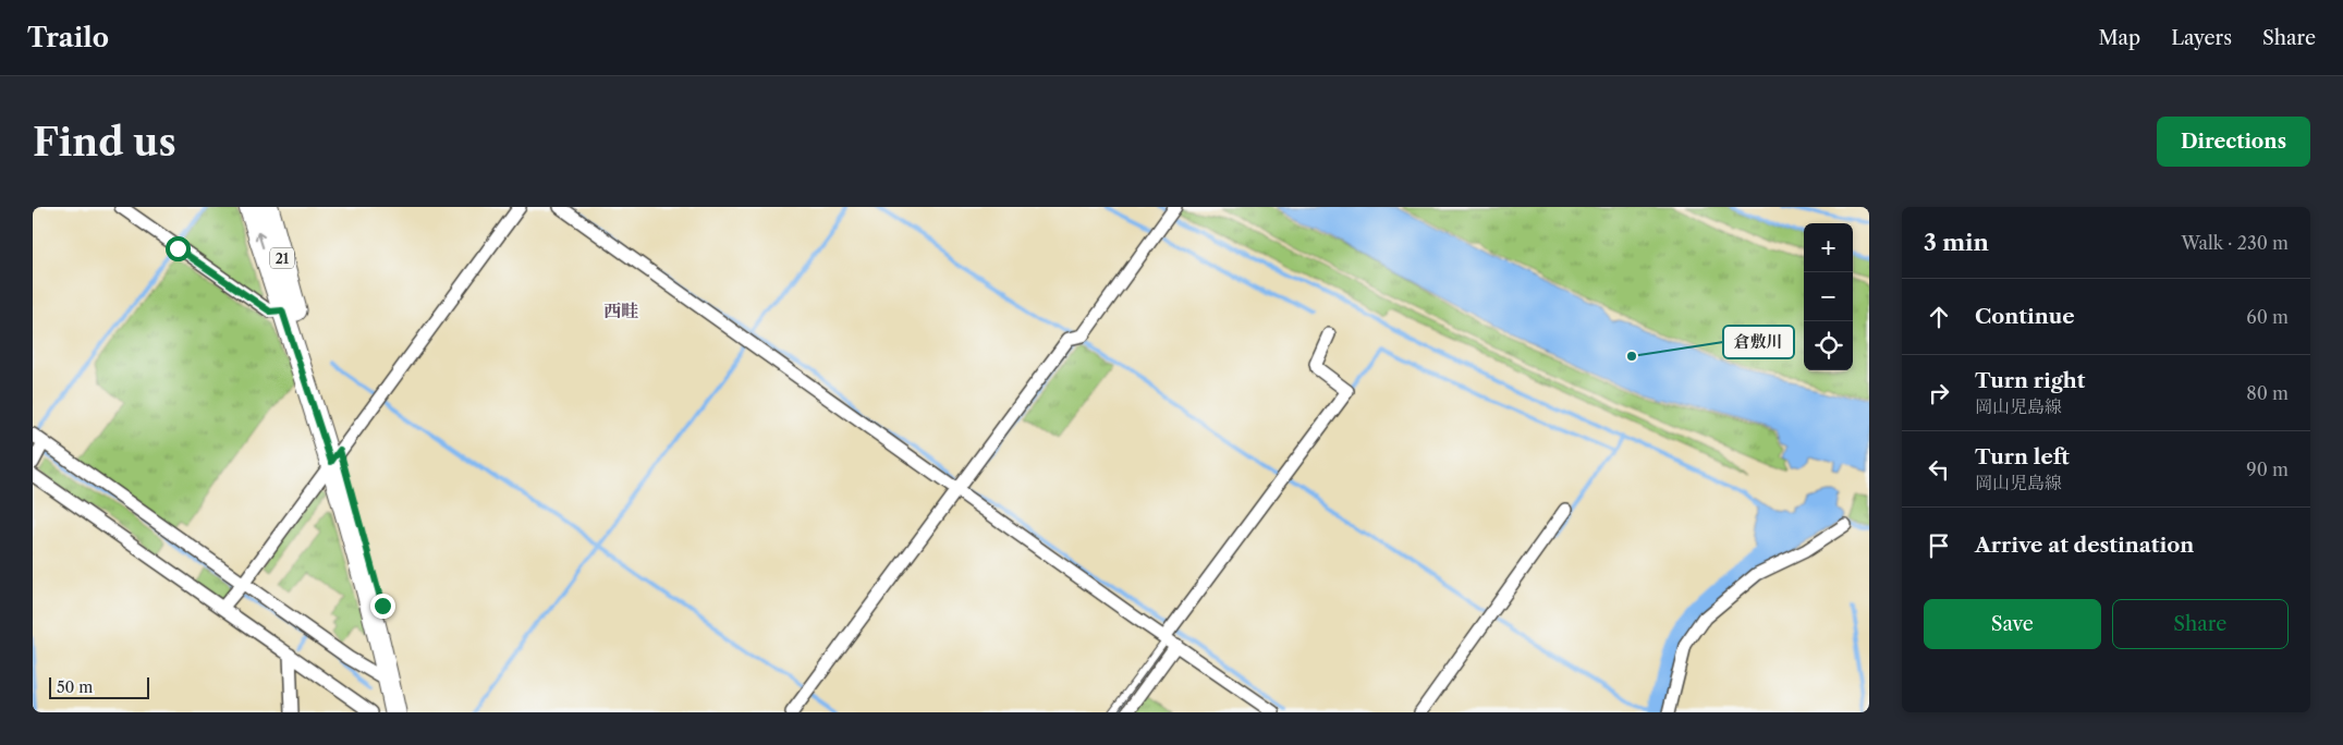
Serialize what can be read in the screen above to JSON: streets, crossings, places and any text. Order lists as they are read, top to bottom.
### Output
{
  "streets": {
    "main road": ["21"]
  },
  "districts": ["西畦"],
  "places": ["倉敷川"],
  "scale_bar": "50 m",
  "page": {
    "header": "Trailo",
    "nav": ["Map", "Layers", "Share"],
    "buttons": [
      "Directions",
      ["Save", "Share"]
    ],
    "title": "Find us",
    "heading": ["3 min", "Walk · 230 m"],
    "map_buttons": ["+", "−"],
    "list": [
      ["Continue", "60 m"],
      ["Turn right", "岡山児島線", "80 m"],
      ["Turn left", "岡山児島線", "90 m"],
      "Arrive at destination"
    ],
    "scale": "50 m"
  }
}
